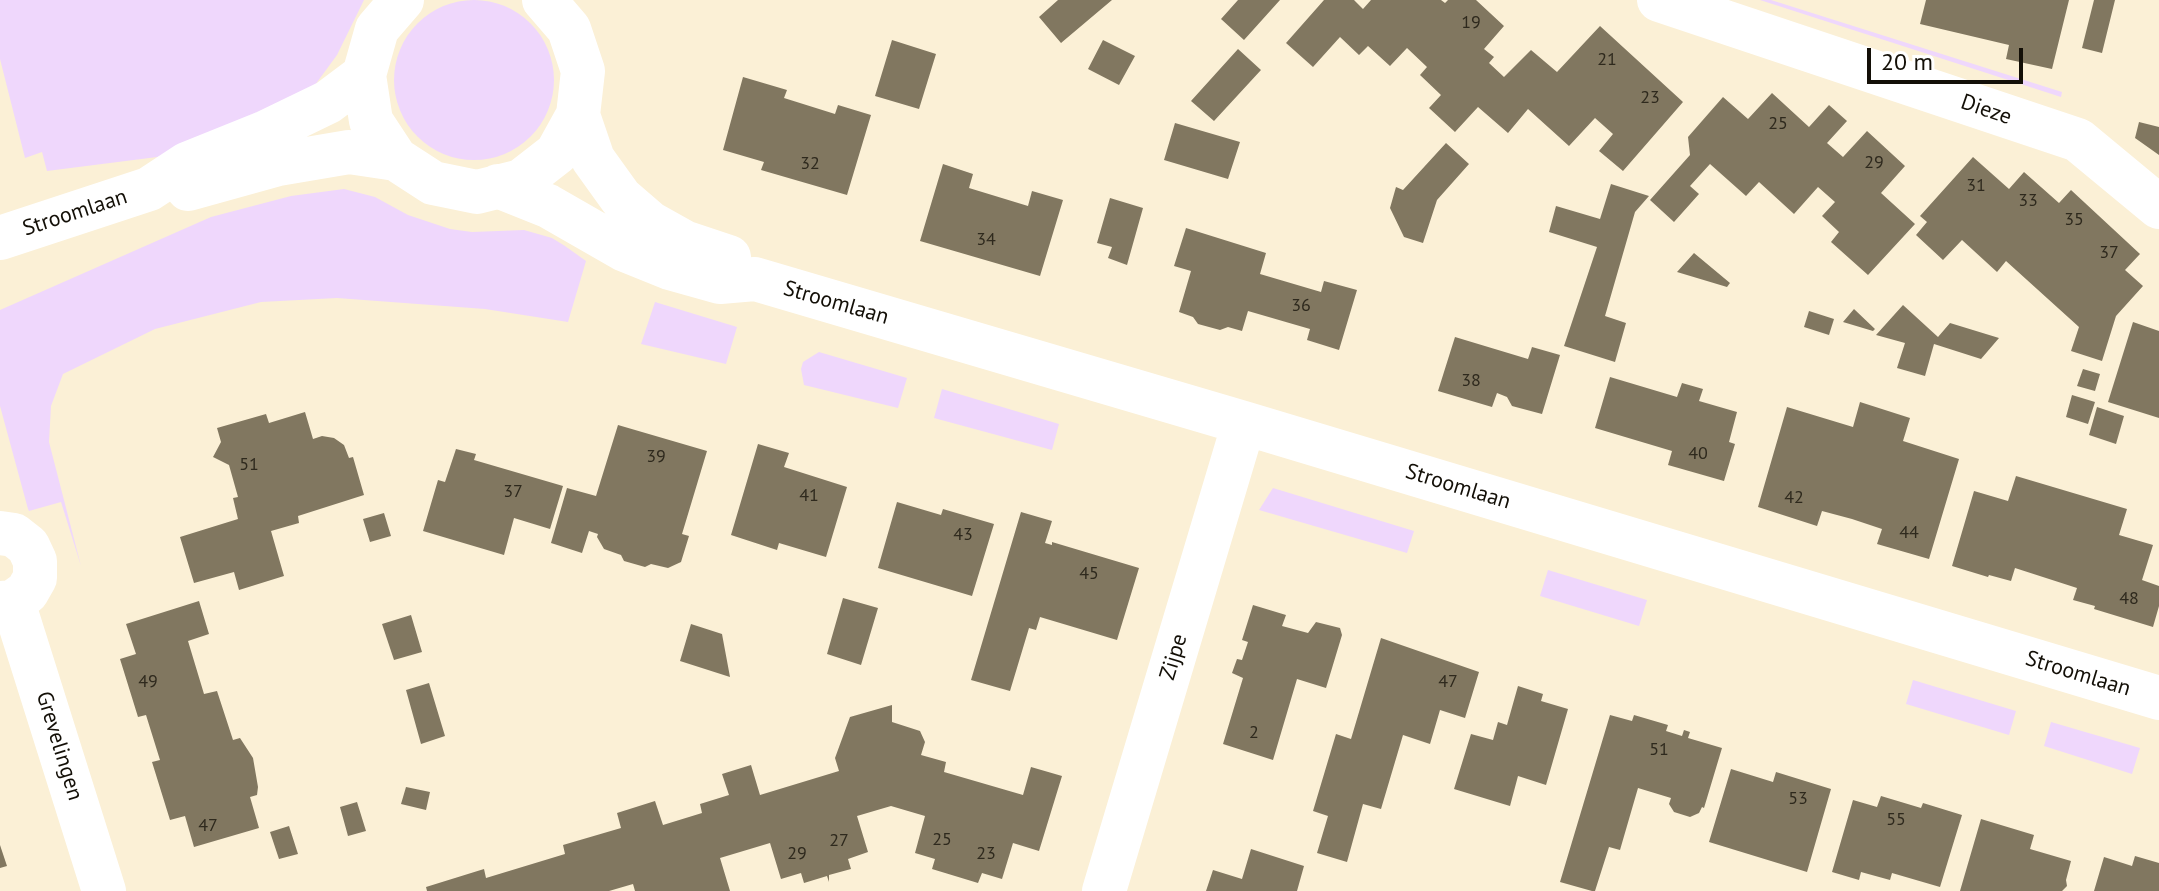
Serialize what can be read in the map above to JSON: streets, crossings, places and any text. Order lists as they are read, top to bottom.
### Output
{
  "streets": {
    "street": [
      "Dieze",
      "Stroomlaan",
      "Zijpe",
      "Grevelingen"
    ]
  },
  "crossings": [
    ["Stroomlaan", "Zijpe"]
  ],
  "house_numbers": [
    "19",
    "21",
    "23",
    "25",
    "29",
    "32",
    "31",
    "33",
    "35",
    "34",
    "37",
    "36",
    "38",
    "40",
    "39",
    "51",
    "37",
    "41",
    "42",
    "44",
    "43",
    "45",
    "48",
    "49",
    "47",
    "2",
    "51",
    "53",
    "55",
    "47",
    "25",
    "27",
    "29",
    "23"
  ],
  "scale_bar": "20 m"
}
